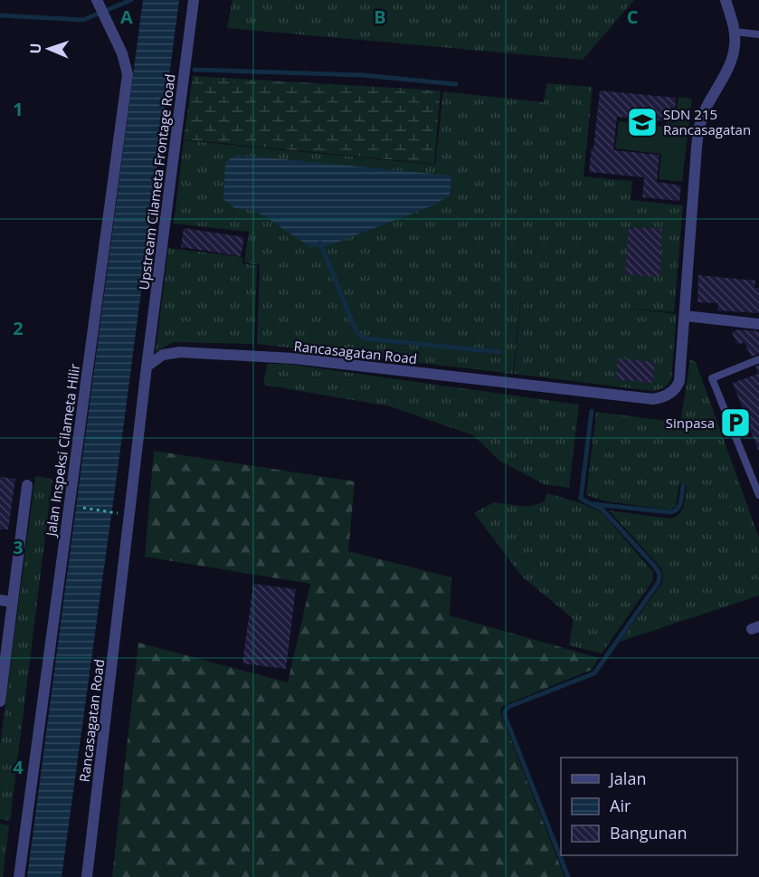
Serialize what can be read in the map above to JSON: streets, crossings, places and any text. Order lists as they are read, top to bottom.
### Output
{
  "streets": {
    "street": ["Upstream Cilameta Frontage Road", "Rancasagatan Road", "Jalan Inspeksi Cilameta Hilir"]
  },
  "crossings": [
    ["Upstream Cilameta Frontage Road", "Rancasagatan Road"]
  ],
  "places": {
    "school or university": ["SDN 215 Rancasagatan"],
    "parking": ["Sinpasa"]
  },
  "legend": ["Jalan", "Air", "Bangunan"],
  "north": "left",
  "grid": {
    "columns": ["A", "B", "C"],
    "rows": [
      "1",
      "2",
      "3",
      "4"
    ]
  }
}
